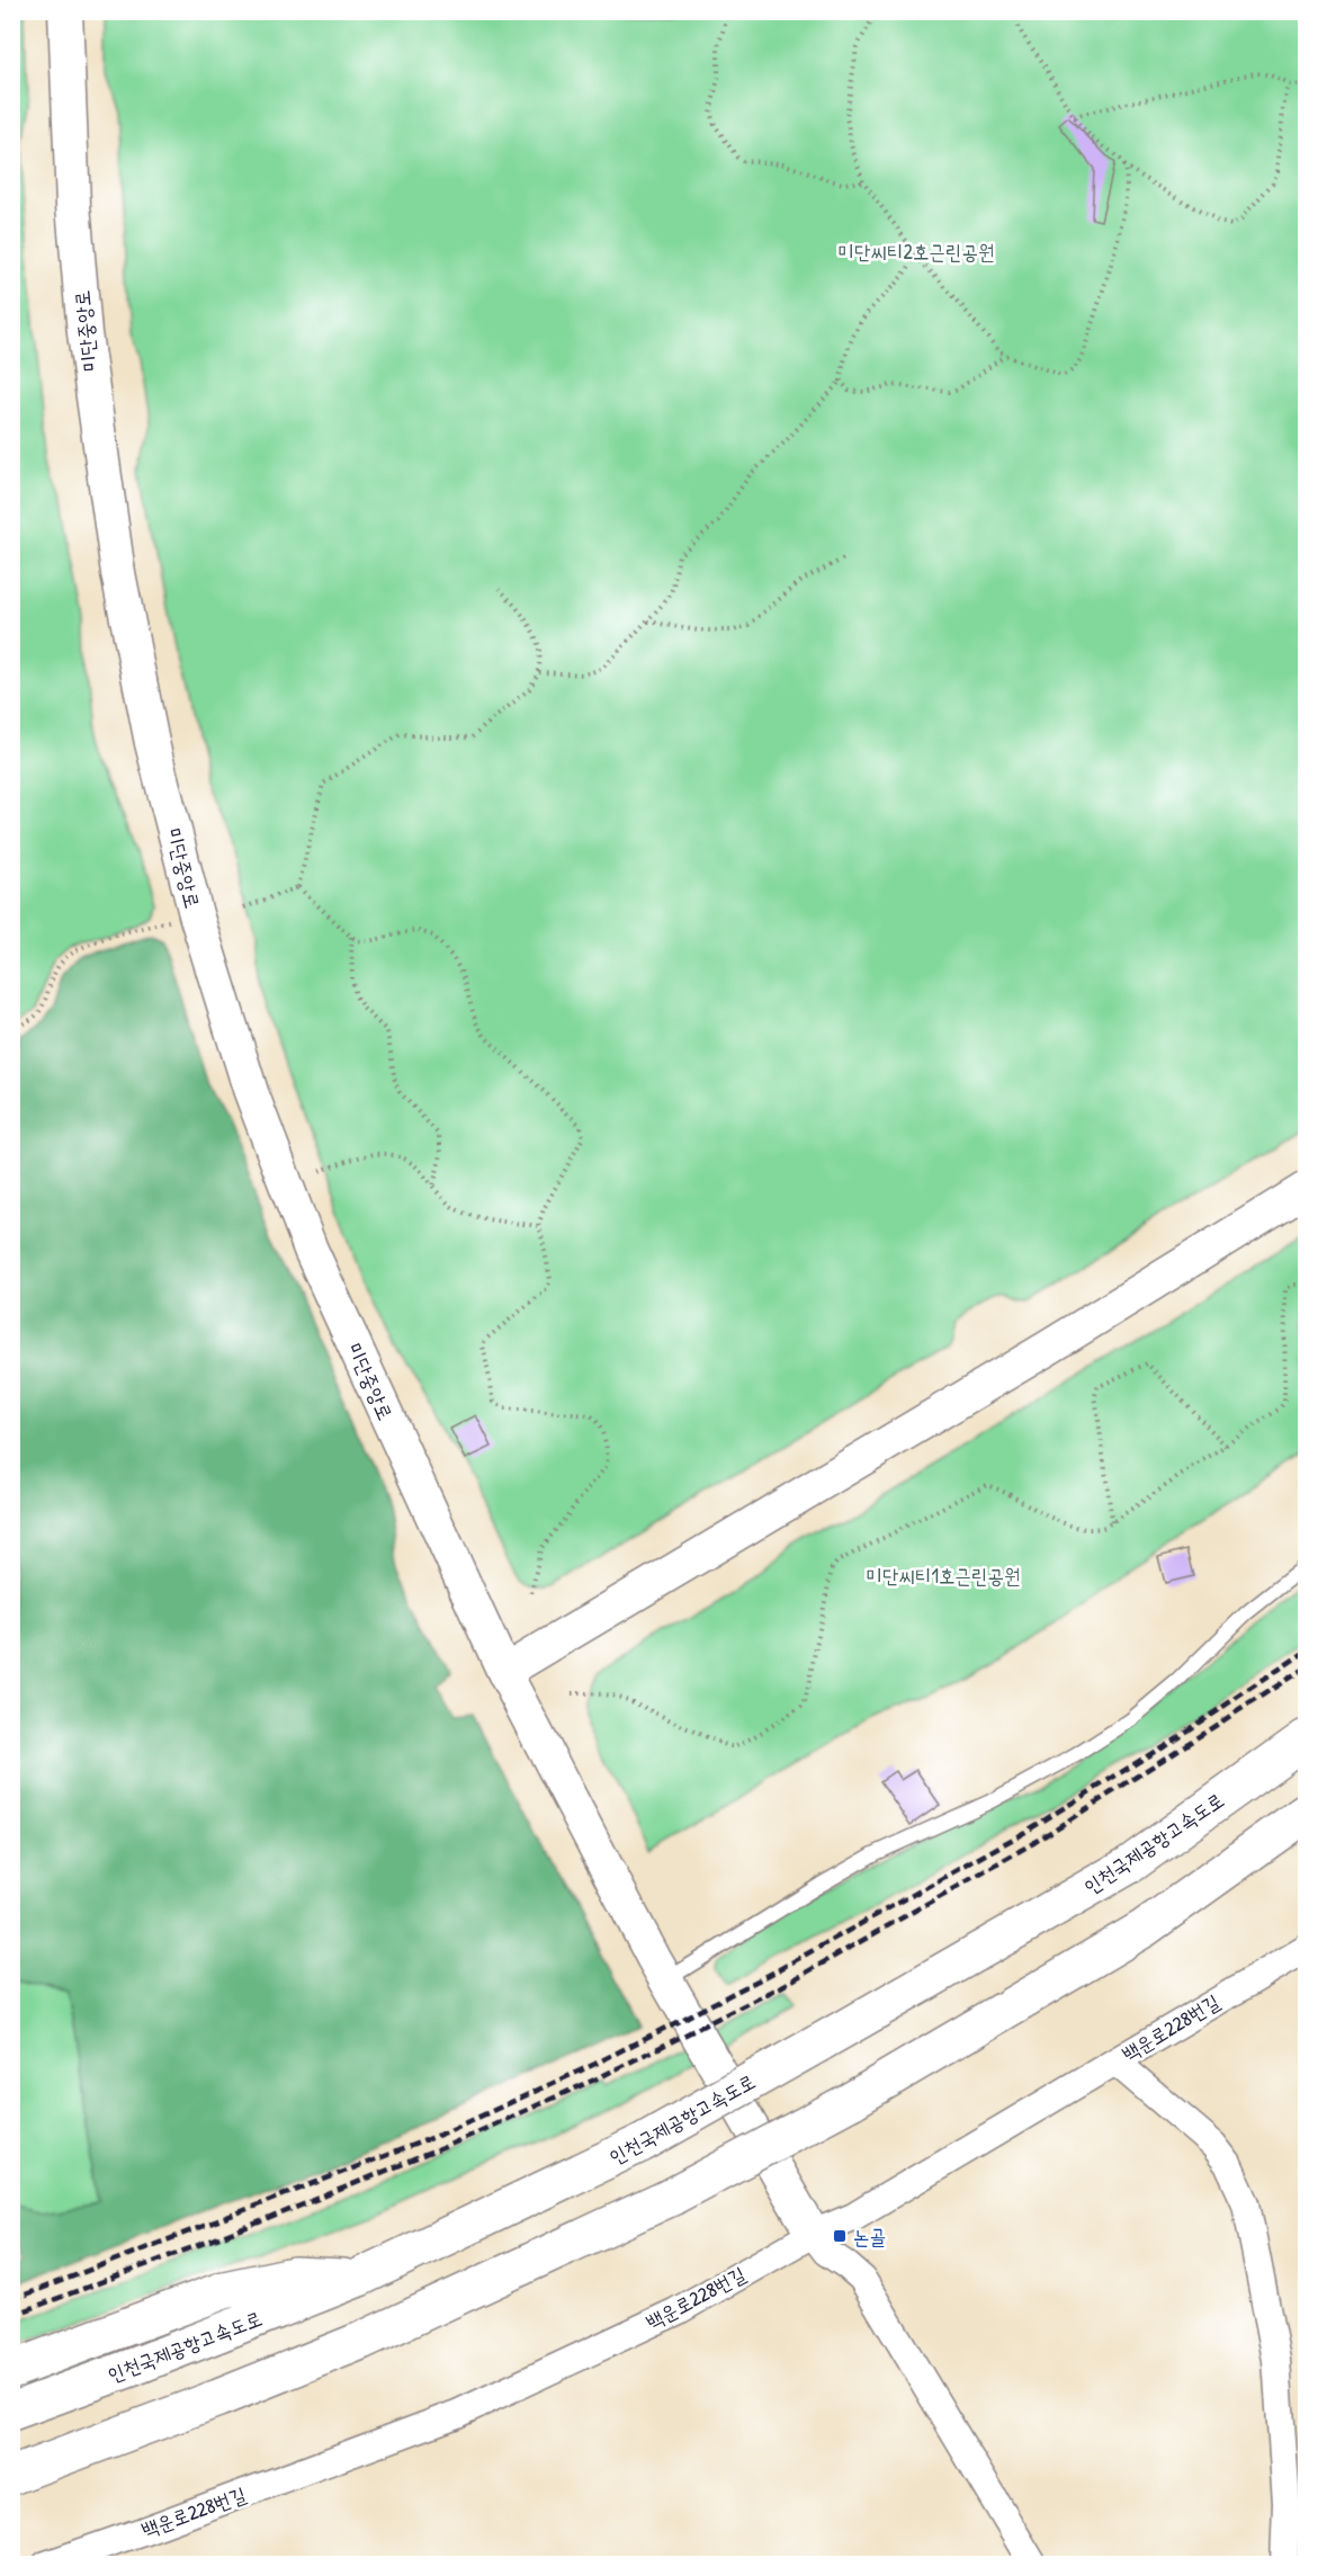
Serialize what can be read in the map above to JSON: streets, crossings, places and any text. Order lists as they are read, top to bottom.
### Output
{
  "streets": {
    "highway": ["인천국제공항고속도로"],
    "street": ["미단중앙로", "백운로228번길"]
  },
  "crossings": [
    ["미단중앙로", "백운로228번길"]
  ],
  "parks": ["미단씨티2호근린공원", "미단씨티1호근린공원"],
  "places": {
    "transit": ["논골"]
  }
}
